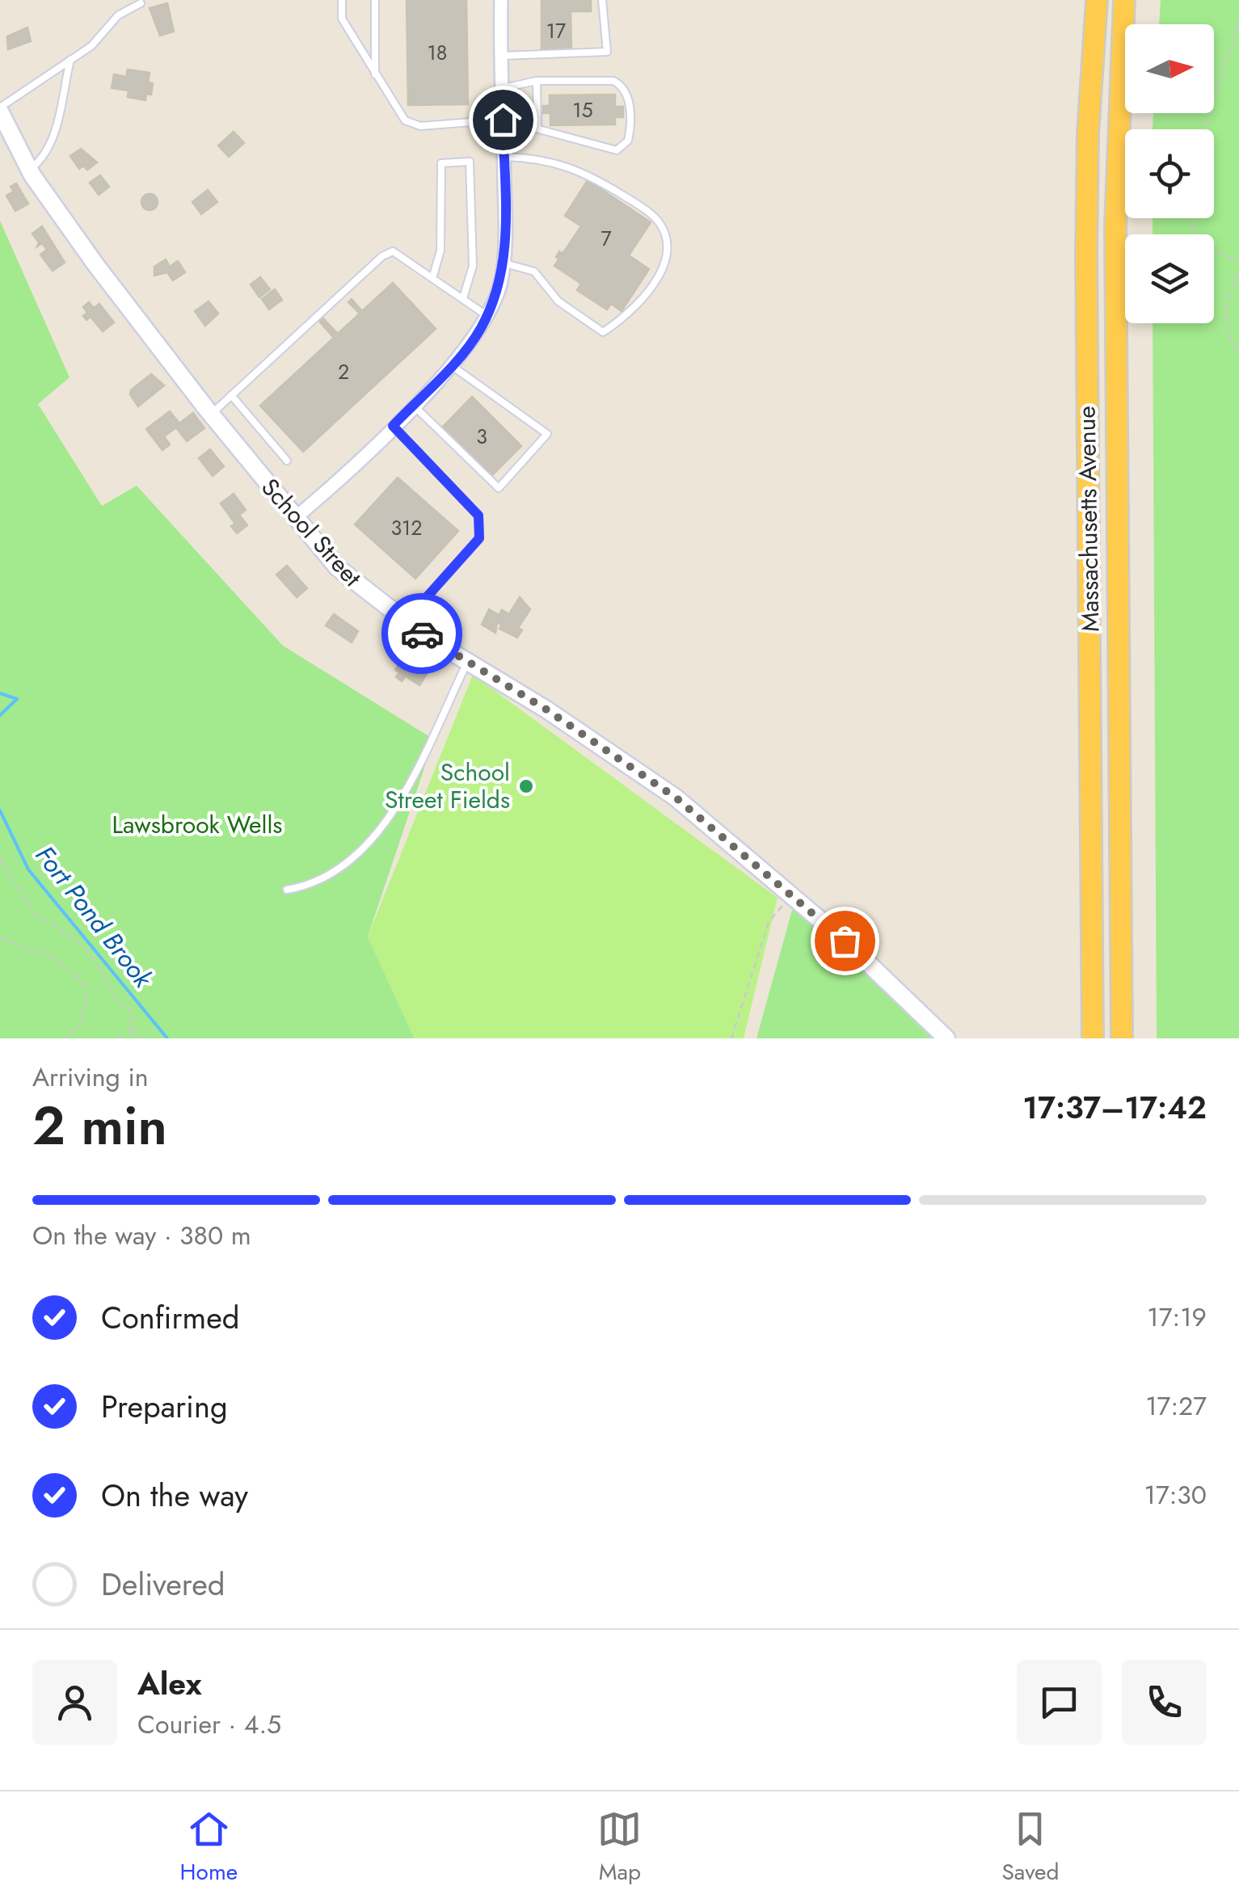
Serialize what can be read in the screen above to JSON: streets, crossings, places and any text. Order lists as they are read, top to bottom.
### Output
{
  "streets": {
    "highway": ["Massachusetts Avenue"],
    "street": ["School Street"]
  },
  "water": ["Fort Pond Brook"],
  "parks": ["Lawsbrook Wells"],
  "places": ["School Street Fields"],
  "house_numbers": [
    "17",
    "18",
    "15",
    "7",
    "2",
    "3",
    "312"
  ],
  "north": "right",
  "page": {
    "heading": ["2 min", "Arriving in", "17:37–17:42"],
    "panel": ["Alex", "Courier · 4.5"],
    "bar": "On the way · 380 m",
    "list": [
      ["Confirmed", "17:19"],
      ["Preparing", "17:27"],
      ["On the way", "17:30"],
      "Delivered"
    ],
    "tabs": ["Home", "Map", "Saved"]
  }
}
